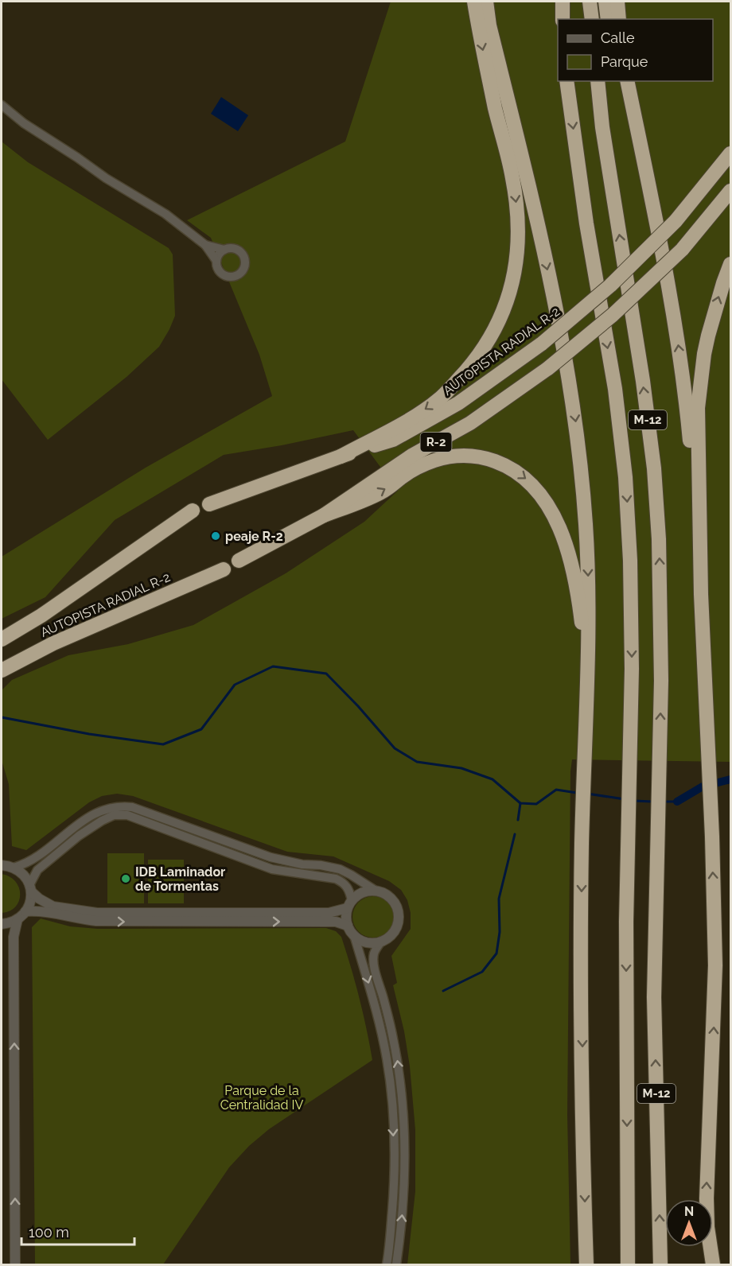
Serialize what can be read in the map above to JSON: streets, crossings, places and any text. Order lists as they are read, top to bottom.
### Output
{
  "streets": {
    "highway": ["AUTOPISTA RADIAL R-2", "M-12", "R-2"]
  },
  "parks": ["Parque de la Centralidad IV"],
  "places": ["peaje R-2", "IDB Laminador de Tormentas"],
  "legend": ["Calle", "Parque"],
  "scale_bar": "100 m",
  "north": "top"
}
